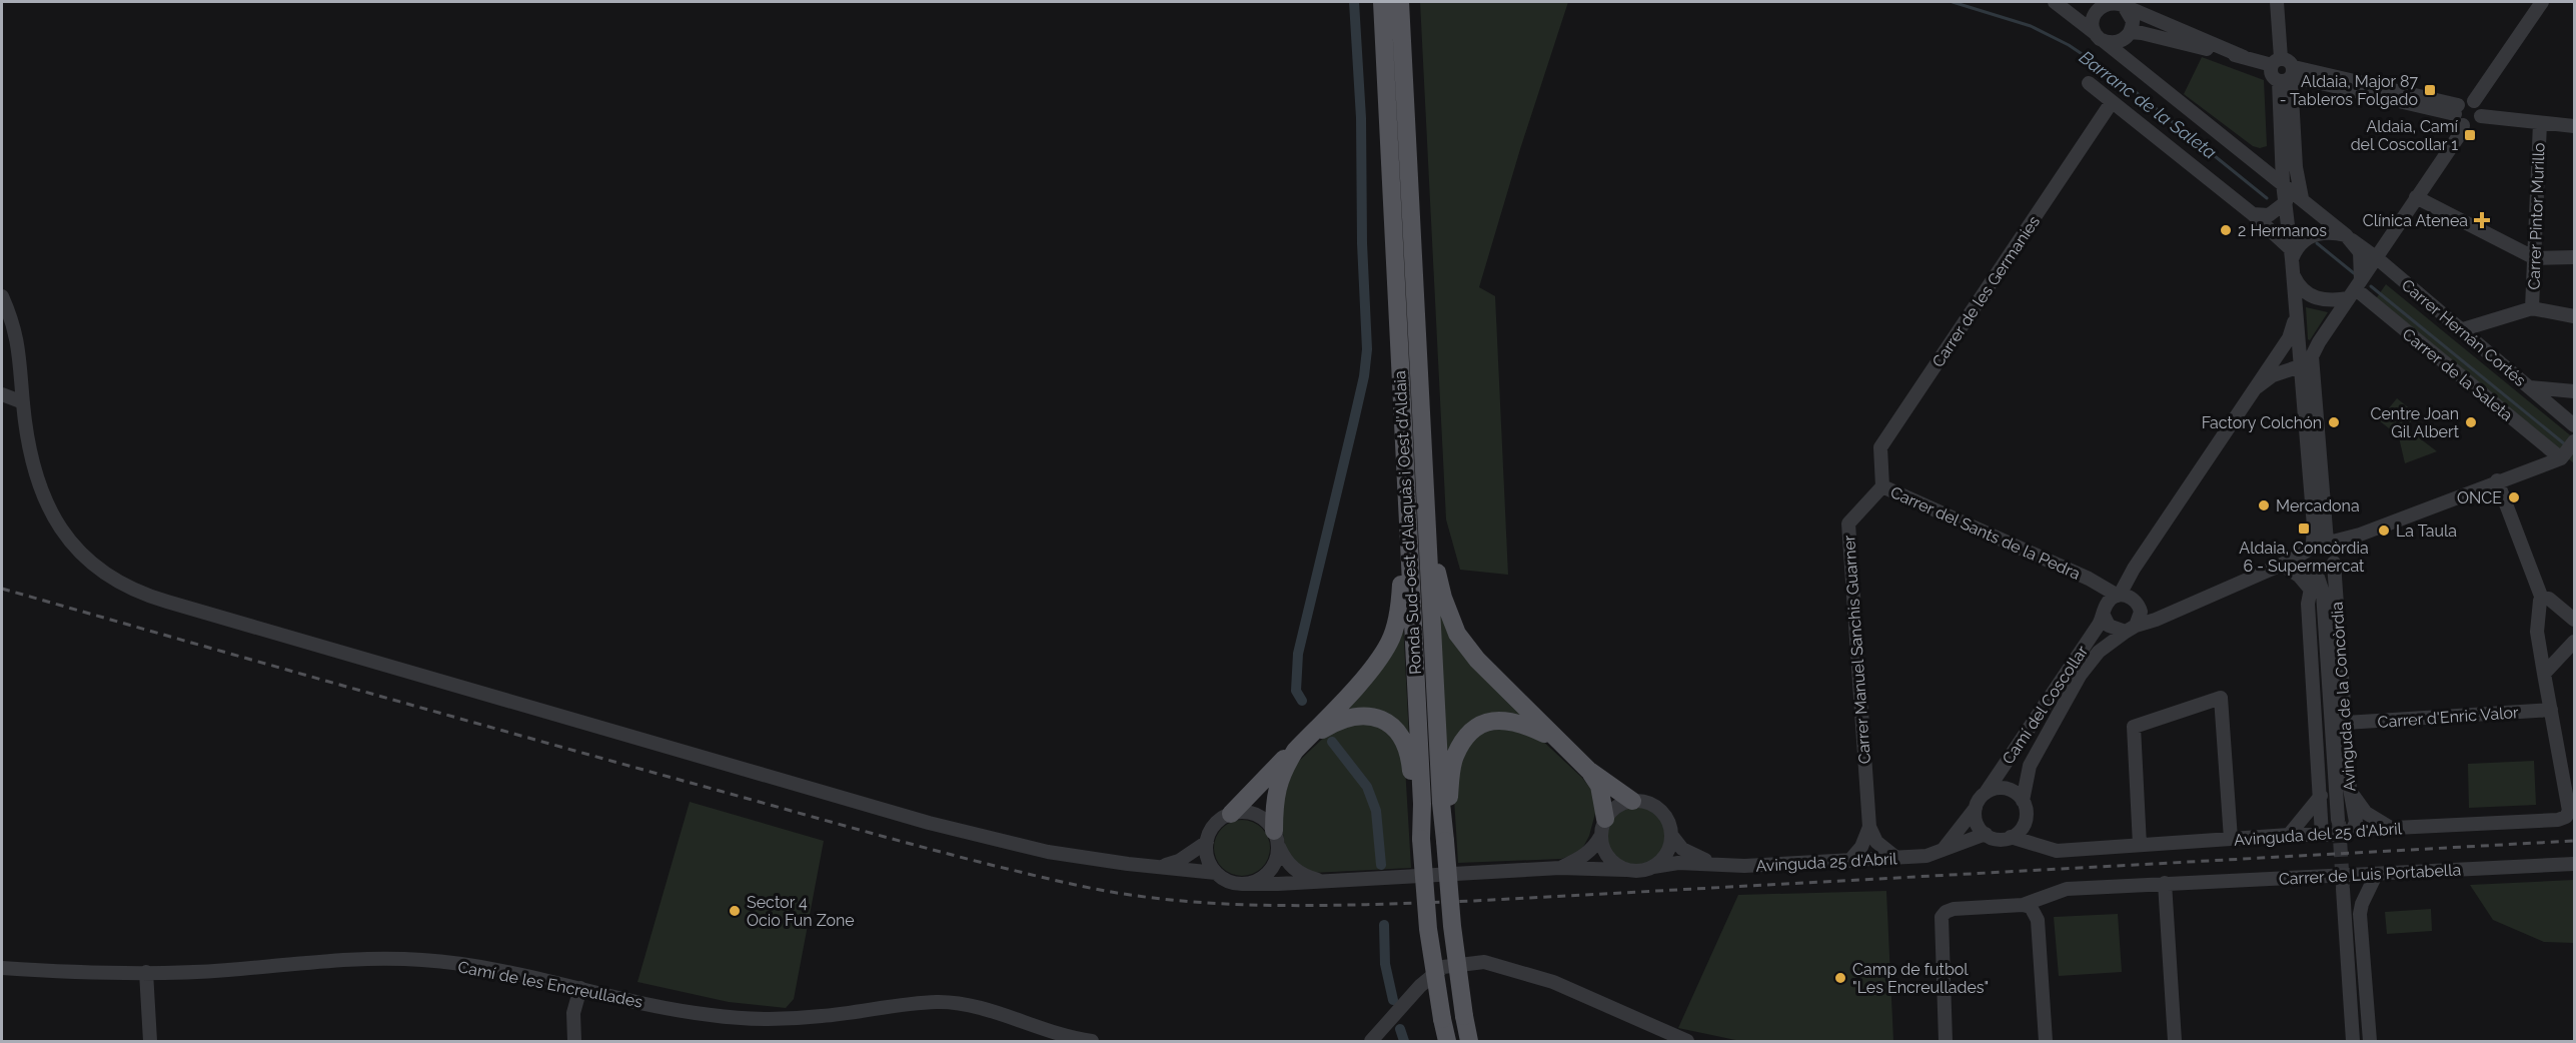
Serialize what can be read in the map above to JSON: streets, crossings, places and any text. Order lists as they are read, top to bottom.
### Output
{
  "streets": {
    "main road": ["Ronda Sud-oest d'Alaquàs i Oest d'Aldaia"],
    "street": [
      "Carrer Pintor Murillo",
      "Carrer de les Germanies",
      "Carrer Hernán Cortés",
      "Carrer de la Saleta",
      "Carrer del Sants de la Pedra",
      "Carrer Manuel Sanchis Guarner",
      "Avinguda de la Concòrdia",
      "Camí del Coscollar",
      "Carrer d'Enric Valor",
      "Avinguda del 25 d'Abril",
      "Avinguda 25 d'Abril",
      "Carrer de Luis Portabella",
      "Camí de les Encreullades"
    ]
  },
  "crossings": [
    ["Carrer de les Germanies", "Carrer del Sants de la Pedra"],
    ["Carrer de les Germanies", "Carrer Manuel Sanchis Guarner"],
    ["Carrer Hernán Cortés", "Carrer de la Saleta"],
    ["Carrer del Sants de la Pedra", "Carrer Manuel Sanchis Guarner"],
    ["Carrer del Sants de la Pedra", "Camí del Coscollar"],
    ["Avinguda de la Concòrdia", "Camí del Coscollar"],
    ["Avinguda de la Concòrdia", "Carrer d'Enric Valor"],
    ["Avinguda de la Concòrdia", "Avinguda del 25 d'Abril"],
    ["Camí del Coscollar", "Avinguda del 25 d'Abril"],
    ["Camí del Coscollar", "Avinguda 25 d'Abril"],
    ["Avinguda del 25 d'Abril", "Avinguda 25 d'Abril"]
  ],
  "water": ["Barranc de la Saleta"],
  "places": {
    "transit": ["Aldaia, Major 87 - Tableros Folgado", "Aldaia, Camí del Coscollar 1", "Aldaia, Concòrdia 6 - Supermercat"],
    "health": ["Clínica Atenea"],
    "other": [
      "2 Hermanos",
      "Factory Colchón",
      "Centre Joan Gil Albert",
      "ONCE",
      "Mercadona",
      "La Taula",
      "Sector 4 Ocio Fun Zone",
      "Camp de futbol \"Les Encreullades\""
    ]
  }
}
